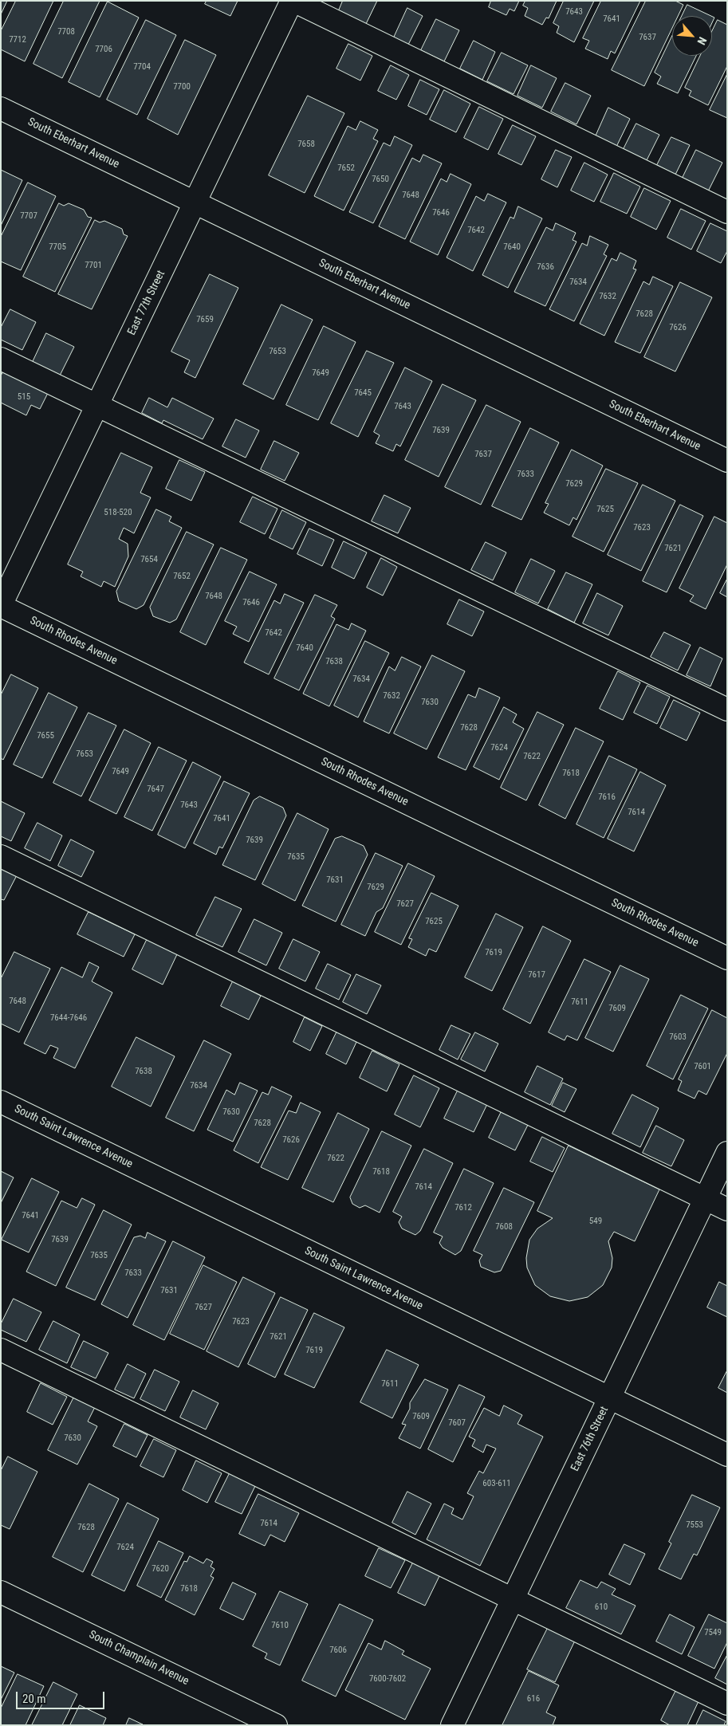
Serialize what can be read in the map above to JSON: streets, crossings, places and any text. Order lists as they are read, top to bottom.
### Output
{
  "streets": {
    "street": [
      "South Eberhart Avenue",
      "East 77th Street",
      "South Rhodes Avenue",
      "South Saint Lawrence Avenue",
      "East 76th Street",
      "South Champlain Avenue"
    ]
  },
  "crossings": [
    ["South Eberhart Avenue", "East 77th Street"],
    ["East 77th Street", "South Rhodes Avenue"],
    ["South Saint Lawrence Avenue", "East 76th Street"]
  ],
  "house_numbers": [
    "7643",
    "7641",
    "7708",
    "7637",
    "7712",
    "7706",
    "7704",
    "7700",
    "7658",
    "7652",
    "7650",
    "7648",
    "7646",
    "7707",
    "7642",
    "7705",
    "7640",
    "7701",
    "7636",
    "7634",
    "7632",
    "7628",
    "7659",
    "7626",
    "7653",
    "7649",
    "7645",
    "515",
    "7643",
    "7639",
    "7637",
    "7633",
    "7629",
    "7625",
    "518-520",
    "7623",
    "7621",
    "7654",
    "7652",
    "7648",
    "7646",
    "7642",
    "7640",
    "7638",
    "7634",
    "7632",
    "7630",
    "7628",
    "7655",
    "7624",
    "7653",
    "7622",
    "7649",
    "7618",
    "7647",
    "7616",
    "7643",
    "7614",
    "7641",
    "7639",
    "7635",
    "7631",
    "7629",
    "7627",
    "7625",
    "7619",
    "7617",
    "7648",
    "7611",
    "7609",
    "7644-7646",
    "7603",
    "7601",
    "7638",
    "7634",
    "7630",
    "7628",
    "7626",
    "7622",
    "7618",
    "7614",
    "7612",
    "7641",
    "549",
    "7608",
    "7639",
    "7635",
    "7633",
    "7631",
    "7627",
    "7623",
    "7621",
    "7619",
    "7611",
    "7609",
    "7607",
    "7630",
    "603-611",
    "7614",
    "7553",
    "7628",
    "7624",
    "7620",
    "7618",
    "610",
    "7610",
    "7549",
    "7606",
    "7600-7602",
    "616"
  ],
  "scale_bar": "20 m",
  "north": "bottom right"
}
